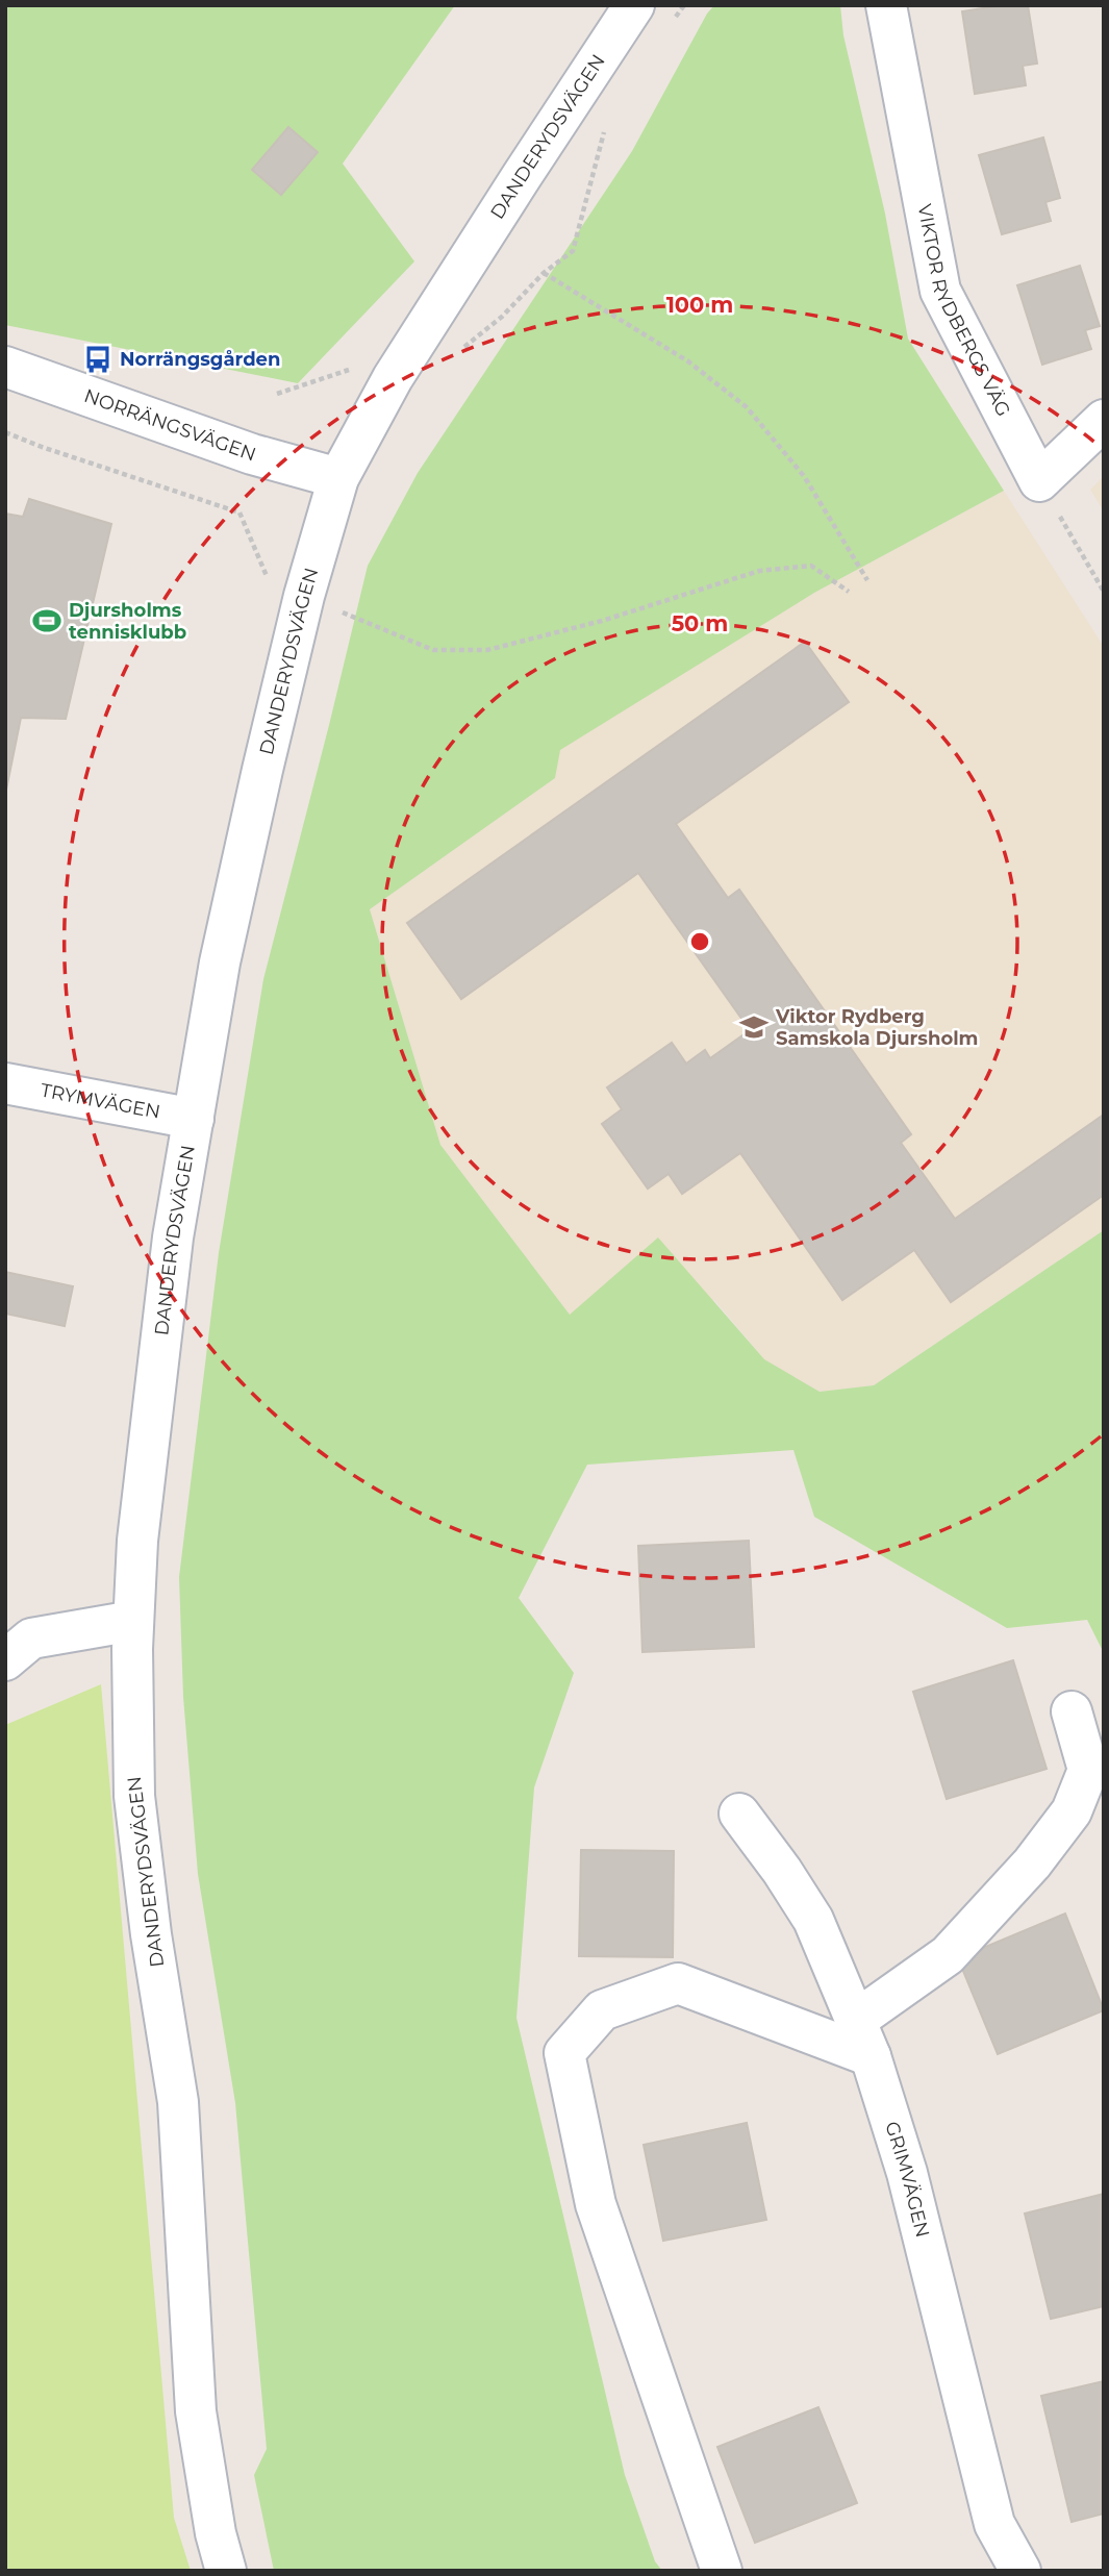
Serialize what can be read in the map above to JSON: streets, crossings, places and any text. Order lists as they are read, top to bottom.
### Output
{
  "streets": {
    "street": [
      "DANDERYDSVÄGEN",
      "VIKTOR RYDBERGS VÄG",
      "NORRÄNGSVÄGEN",
      "TRYMVÄGEN",
      "GRIMVÄGEN"
    ]
  },
  "crossings": [
    ["DANDERYDSVÄGEN", "NORRÄNGSVÄGEN"],
    ["DANDERYDSVÄGEN", "TRYMVÄGEN"]
  ],
  "places": {
    "bus stop": ["Norrängsgården"],
    "sports": ["Djursholms tennisklubb"],
    "school or university": ["Viktor Rydberg Samskola Djursholm"]
  },
  "rings": ["100 m", "50 m"]
}
